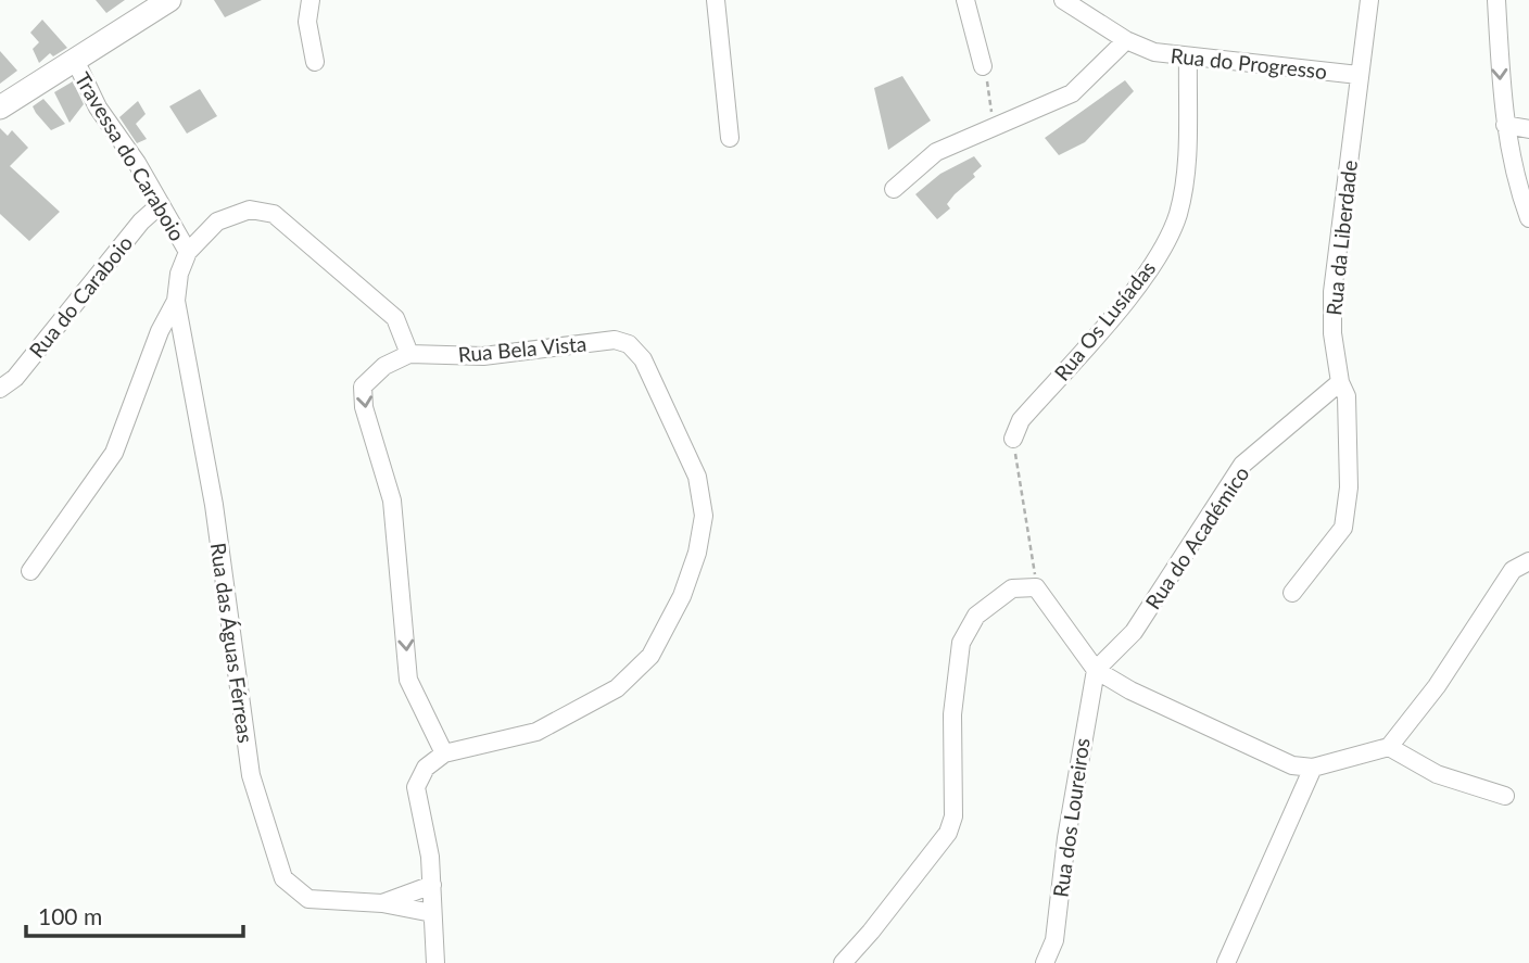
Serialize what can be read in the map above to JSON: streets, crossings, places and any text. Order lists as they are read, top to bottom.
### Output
{
  "streets": {
    "street": [
      "Rua do Progresso",
      "Travessa do Caraboio",
      "Rua da Liberdade",
      "Rua do Caraboio",
      "Rua Os Lusíadas",
      "Rua Bela Vista",
      "Rua do Académico",
      "Rua das Águas Férreas",
      "Rua dos Loureiros"
    ]
  },
  "crossings": [
    ["Rua do Progresso", "Rua da Liberdade"],
    ["Rua do Progresso", "Rua Os Lusíadas"],
    ["Travessa do Caraboio", "Rua do Caraboio"],
    ["Rua da Liberdade", "Rua do Académico"],
    ["Rua do Académico", "Rua dos Loureiros"]
  ],
  "scale_bar": "100 m"
}
